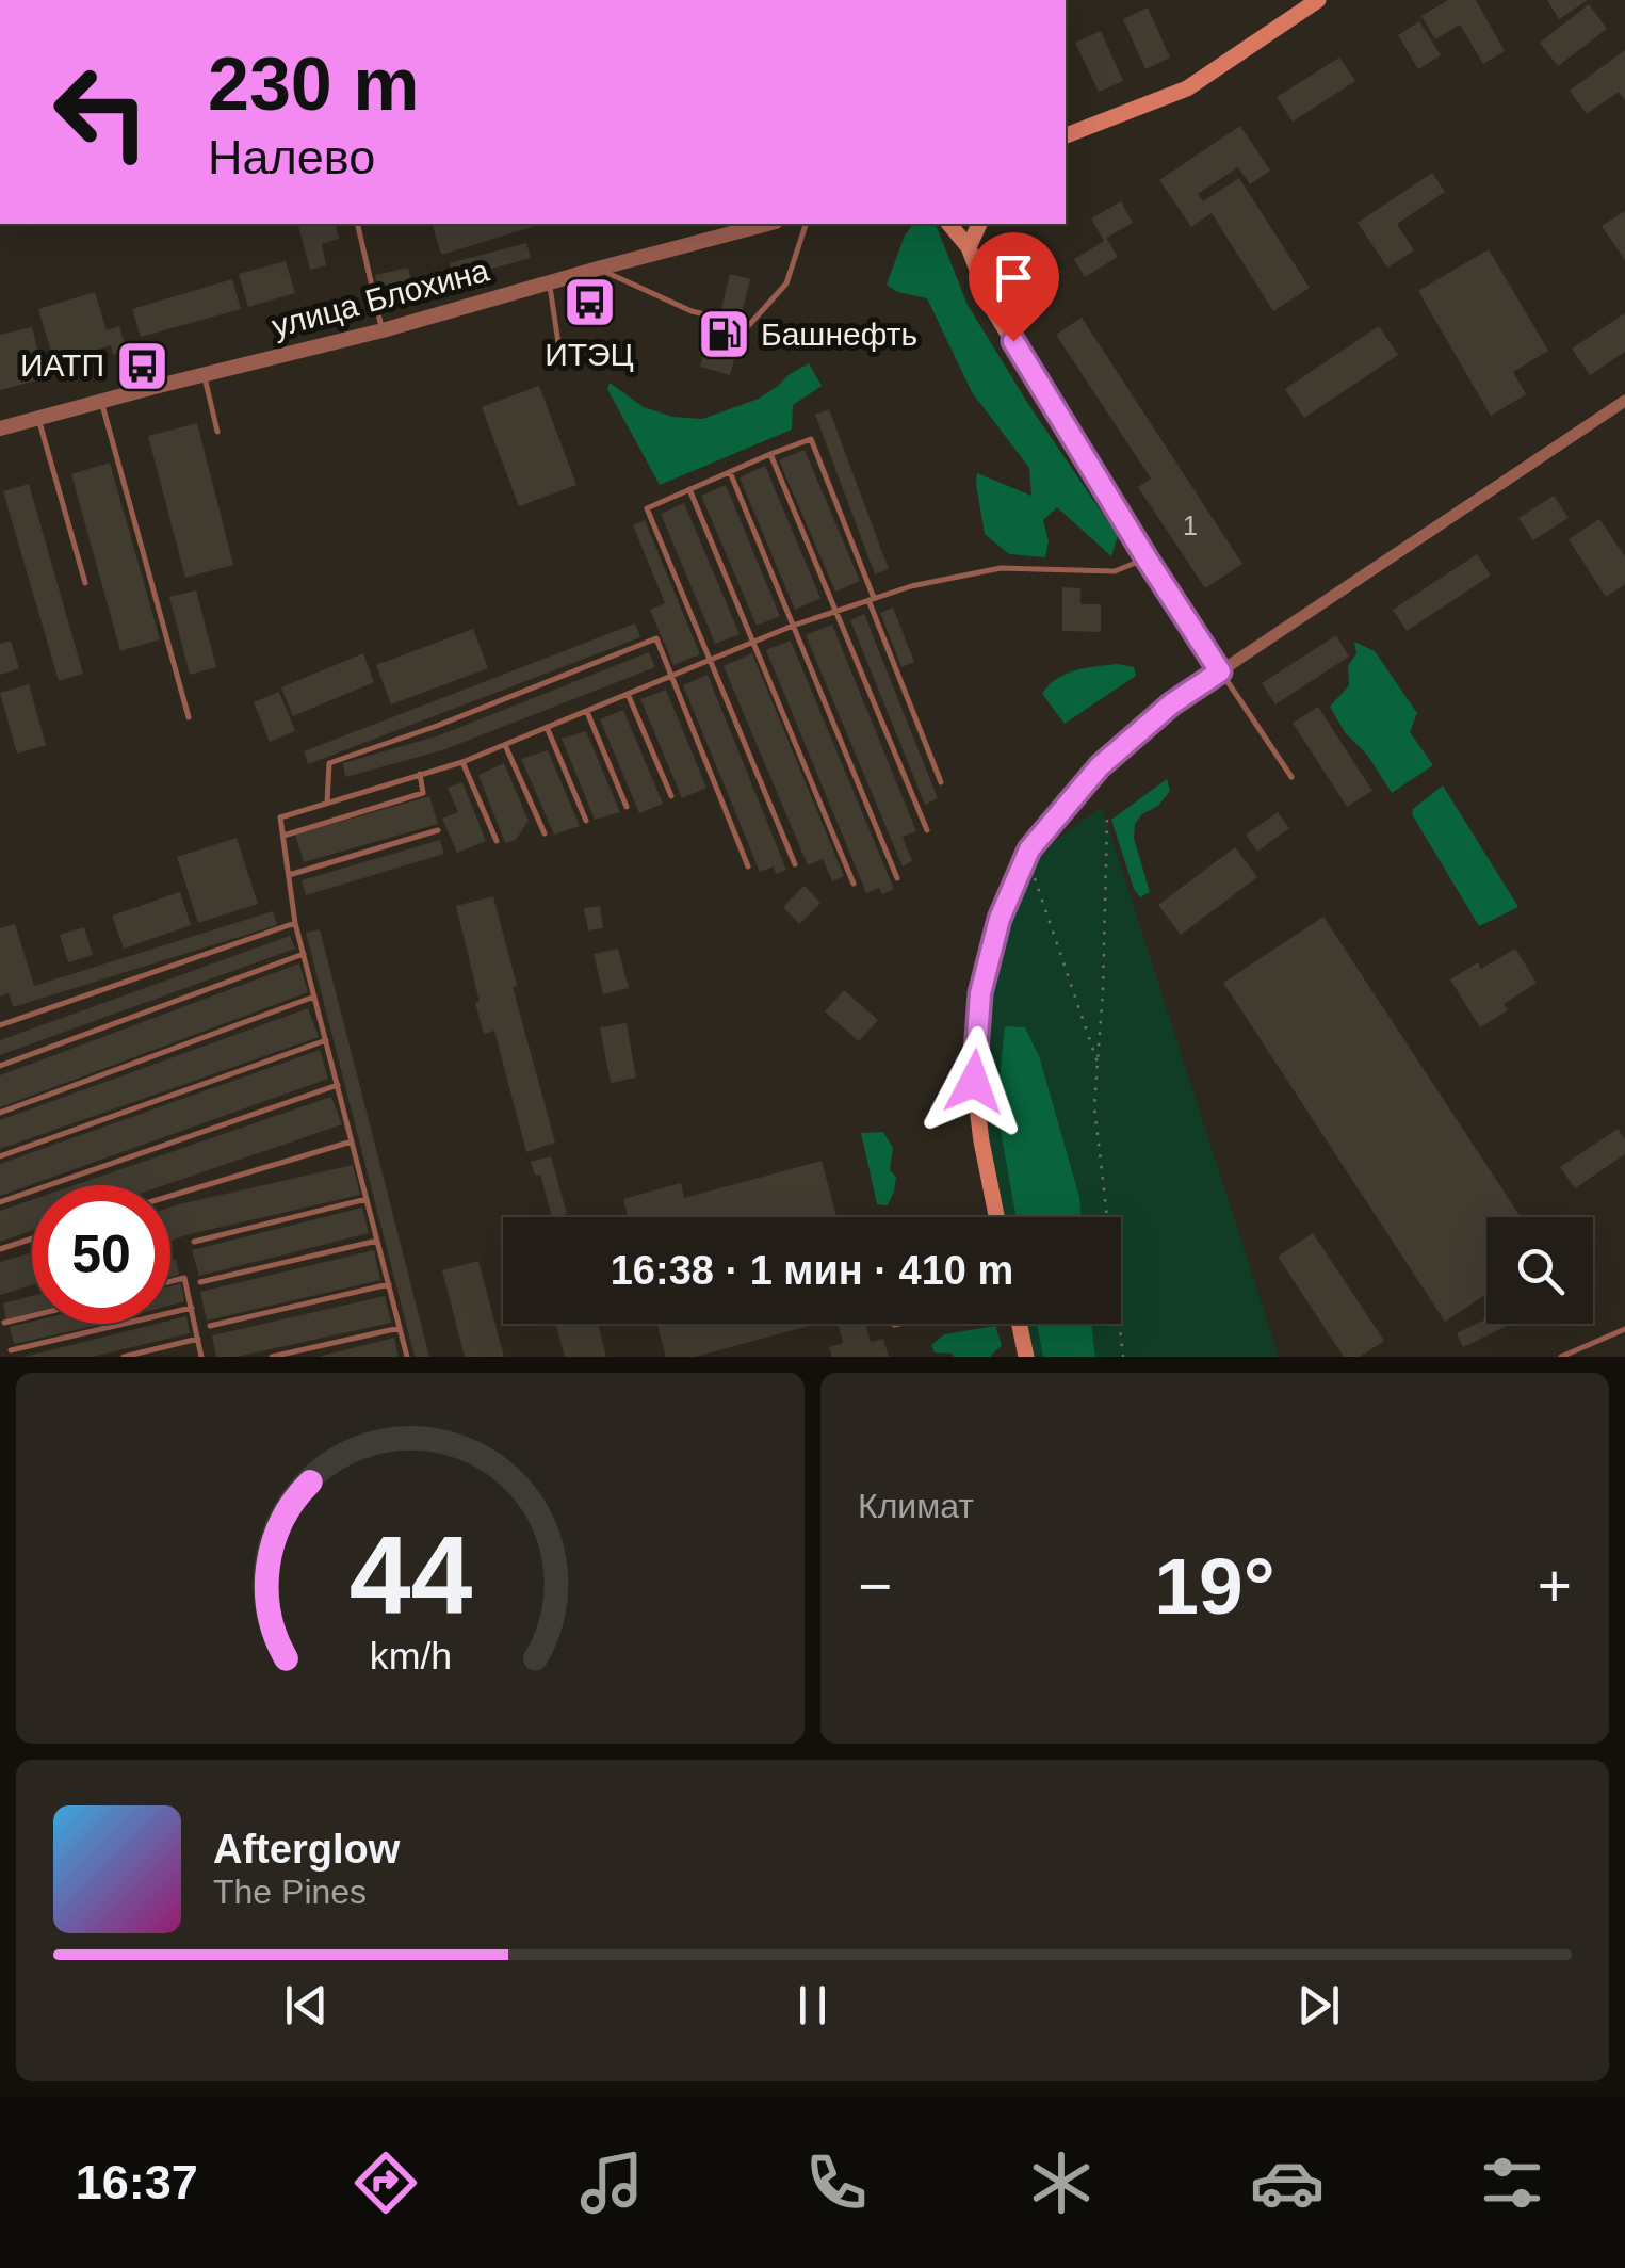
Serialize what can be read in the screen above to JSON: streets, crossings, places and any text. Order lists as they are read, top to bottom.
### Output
{
  "streets": {
    "street": ["улица Блохина"]
  },
  "places": {
    "bus stop": ["ИТЭЦ", "ИАТП"],
    "fuel station": ["Башнефть"]
  },
  "house_numbers": ["1"],
  "page": {
    "turn": ["230 m", "Налево"],
    "limit": "50",
    "trip": "16:38 · 1 мин · 410 m",
    "tile": "Климат",
    "heat": ["−", "19°", "+"],
    "song": ["Afterglow", "The Pines"],
    "tabs": "16:37",
    "gauge": ["44", "km/h"]
  }
}
